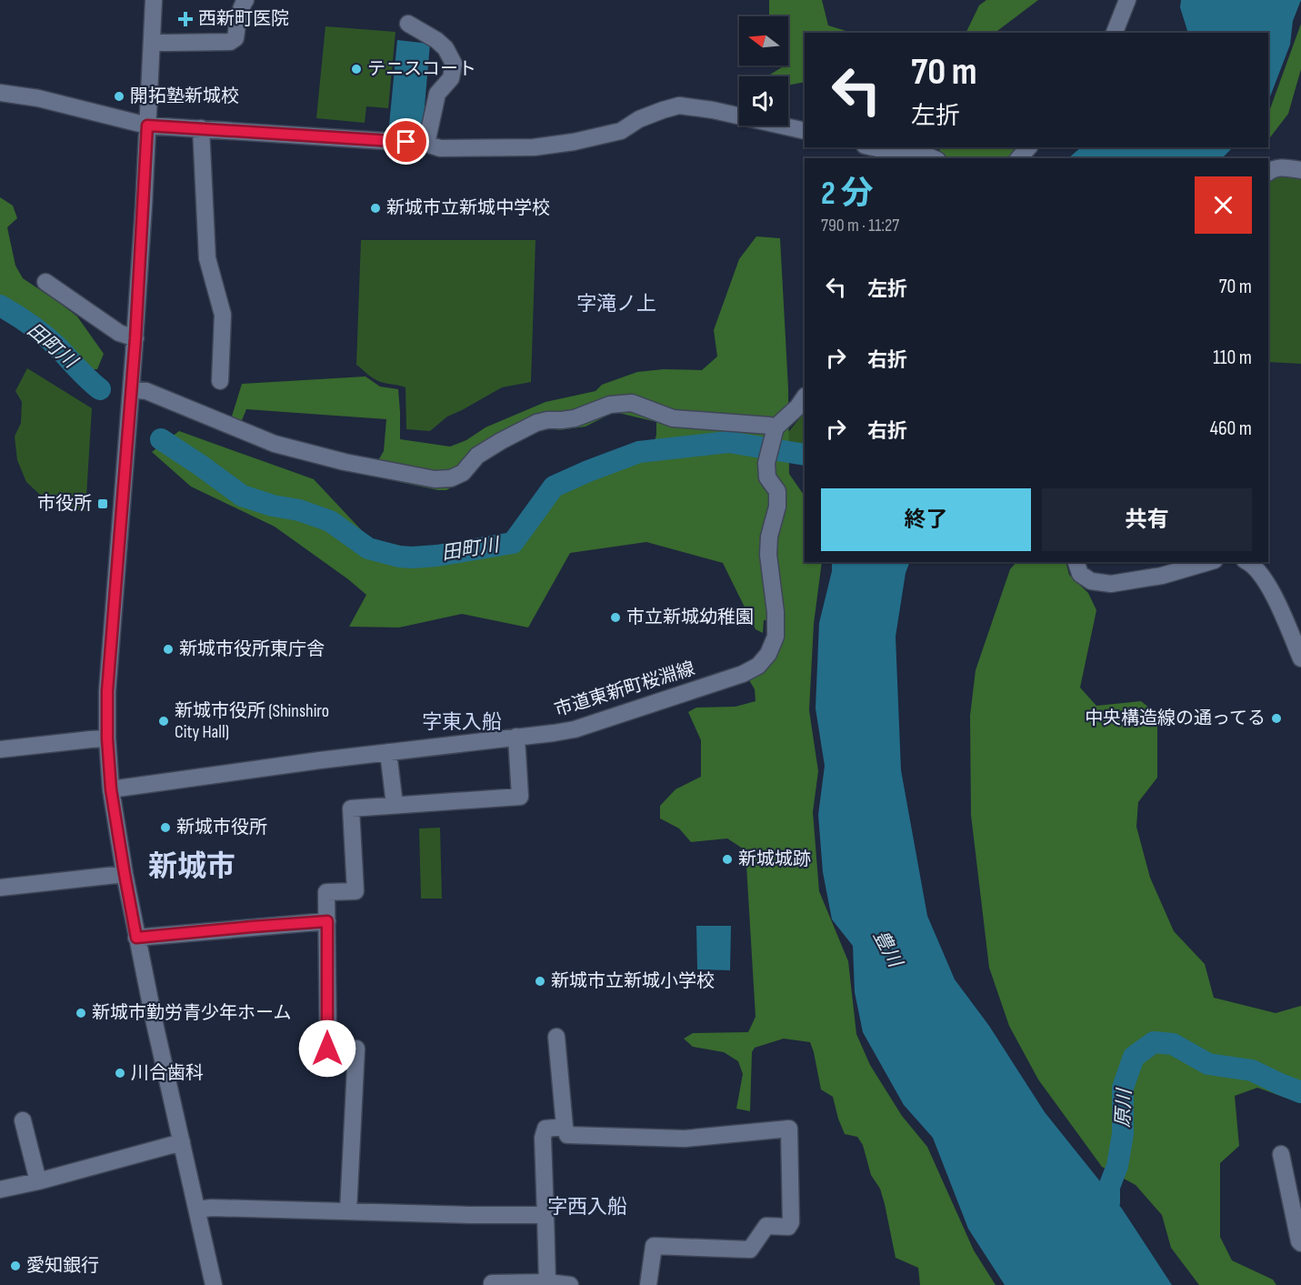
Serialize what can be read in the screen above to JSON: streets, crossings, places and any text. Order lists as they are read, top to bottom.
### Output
{
  "streets": {
    "street": ["市道東新町桜淵線"]
  },
  "districts": [
    "字滝ノ上",
    "字東入船",
    "新城市",
    "字西入船"
  ],
  "water": ["田町川", "豊川", "原川"],
  "places": {
    "health": ["西新町医院"],
    "other": [
      "テニスコート",
      "開拓塾新城校",
      "新城市立新城中学校",
      "市立新城幼稚園",
      "新城市役所東庁舎",
      "中央構造線の通ってる",
      "新城市役所 (Shinshiro City Hall)",
      "新城市役所",
      "新城城跡",
      "新城市立新城小学校",
      "新城市勤労青少年ホーム",
      "川合歯科",
      "愛知銀行"
    ],
    "transit": ["市役所"]
  },
  "north": "left",
  "page": {
    "turn": ["70 m", "左折"],
    "heading": ["2 分", "790 m · 11:27"],
    "list": [
      {
        "name": "左折",
        "value": "70 m"
      },
      {
        "name": "右折",
        "value": "110 m"
      },
      {
        "name": "右折",
        "value": "460 m"
      }
    ],
    "buttons": ["終了", "共有"]
  }
}
